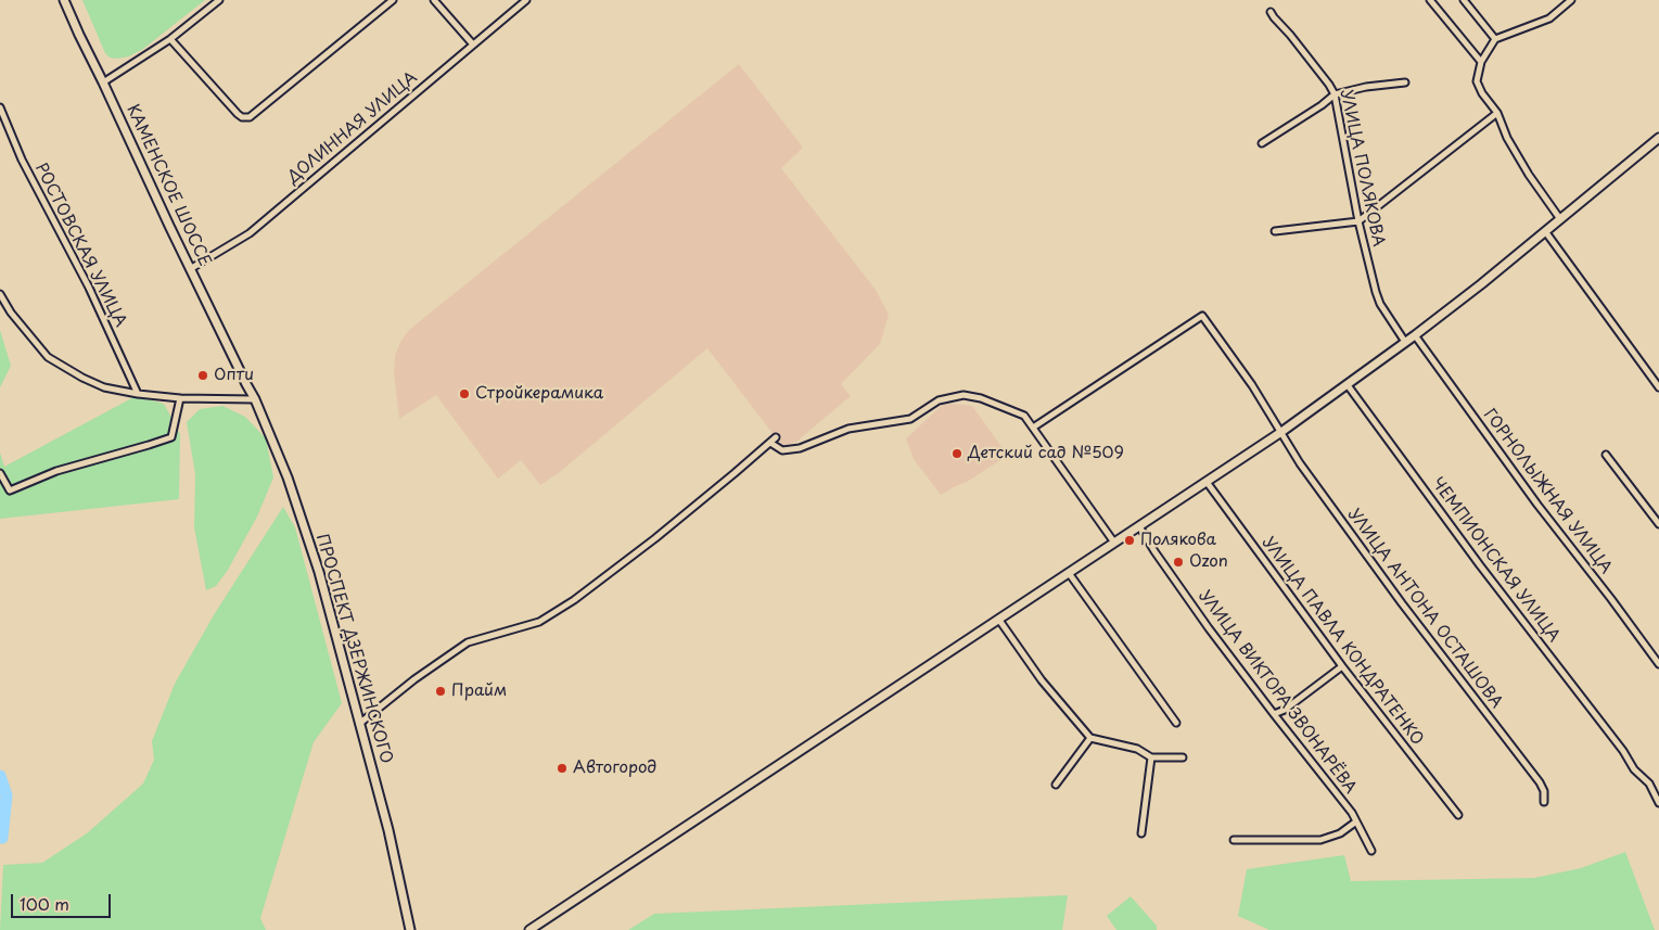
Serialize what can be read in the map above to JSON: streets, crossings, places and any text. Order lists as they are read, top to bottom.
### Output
{
  "streets": {
    "street": [
      "ДОЛИННАЯ УЛИЦА",
      "УЛИЦА ПОЛЯКОВА",
      "КАМЕНСКОЕ ШОССЕ",
      "РОСТОВСКАЯ УЛИЦА",
      "ГОРНОЛЫЖНАЯ УЛИЦА",
      "ЧЕМПИОНСКАЯ УЛИЦА",
      "УЛИЦА АНТОНА ОСТАШОВА",
      "УЛИЦА ПАВЛА КОНДРАТЕНКО",
      "ПРОСПЕКТ ДЗЕРЖИНСКОГО",
      "УЛИЦА ВИКТОРА ЗВОНАРЁВА"
    ]
  },
  "crossings": [
    ["ДОЛИННАЯ УЛИЦА", "КАМЕНСКОЕ ШОССЕ"],
    ["КАМЕНСКОЕ ШОССЕ", "ПРОСПЕКТ ДЗЕРЖИНСКОГО"]
  ],
  "places": [
    "Опти",
    "Стройкерамика",
    "Детский сад №509",
    "Полякова",
    "Ozon",
    "Прайм",
    "Автогород"
  ],
  "scale_bar": "100 m"
}
